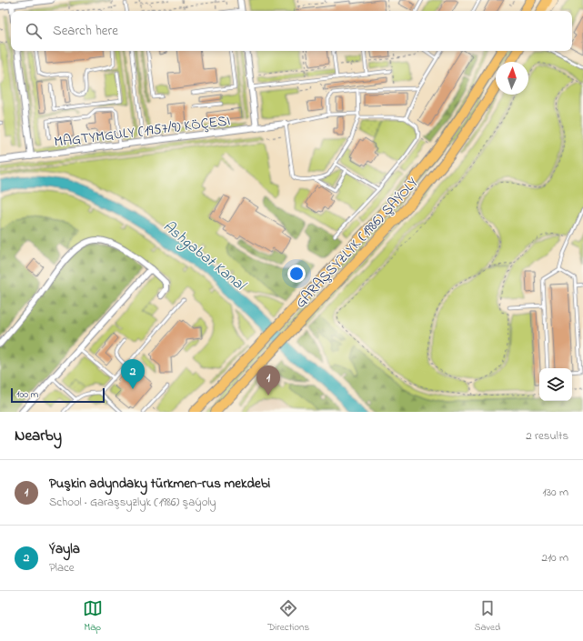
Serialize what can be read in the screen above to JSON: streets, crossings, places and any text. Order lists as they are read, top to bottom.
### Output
{
  "streets": {
    "main road": ["GARAŞSYZLYK (1986) ŞAÝOLY"],
    "street": ["MAGTYMGULY (1957/9) KÖÇESI"]
  },
  "water": ["Ashgabat Kanal"],
  "scale_bar": "100 m",
  "north": "top",
  "page": {
    "search": "Search here",
    "pins": ["2", "1"],
    "scale": "100 m",
    "heading": ["Nearby", "2 results"],
    "list": [
      {
        "mark": "1",
        "name": "Puşkin adyndaky türkmen-rus mekdebi",
        "note": "School · Garaşsyzlyk (1986) şaýoly",
        "value": "130 m"
      },
      {
        "mark": "2",
        "name": "Ýayla",
        "note": "Place",
        "value": "210 m"
      }
    ],
    "nav": ["Map", "Directions", "Saved"]
  }
}
